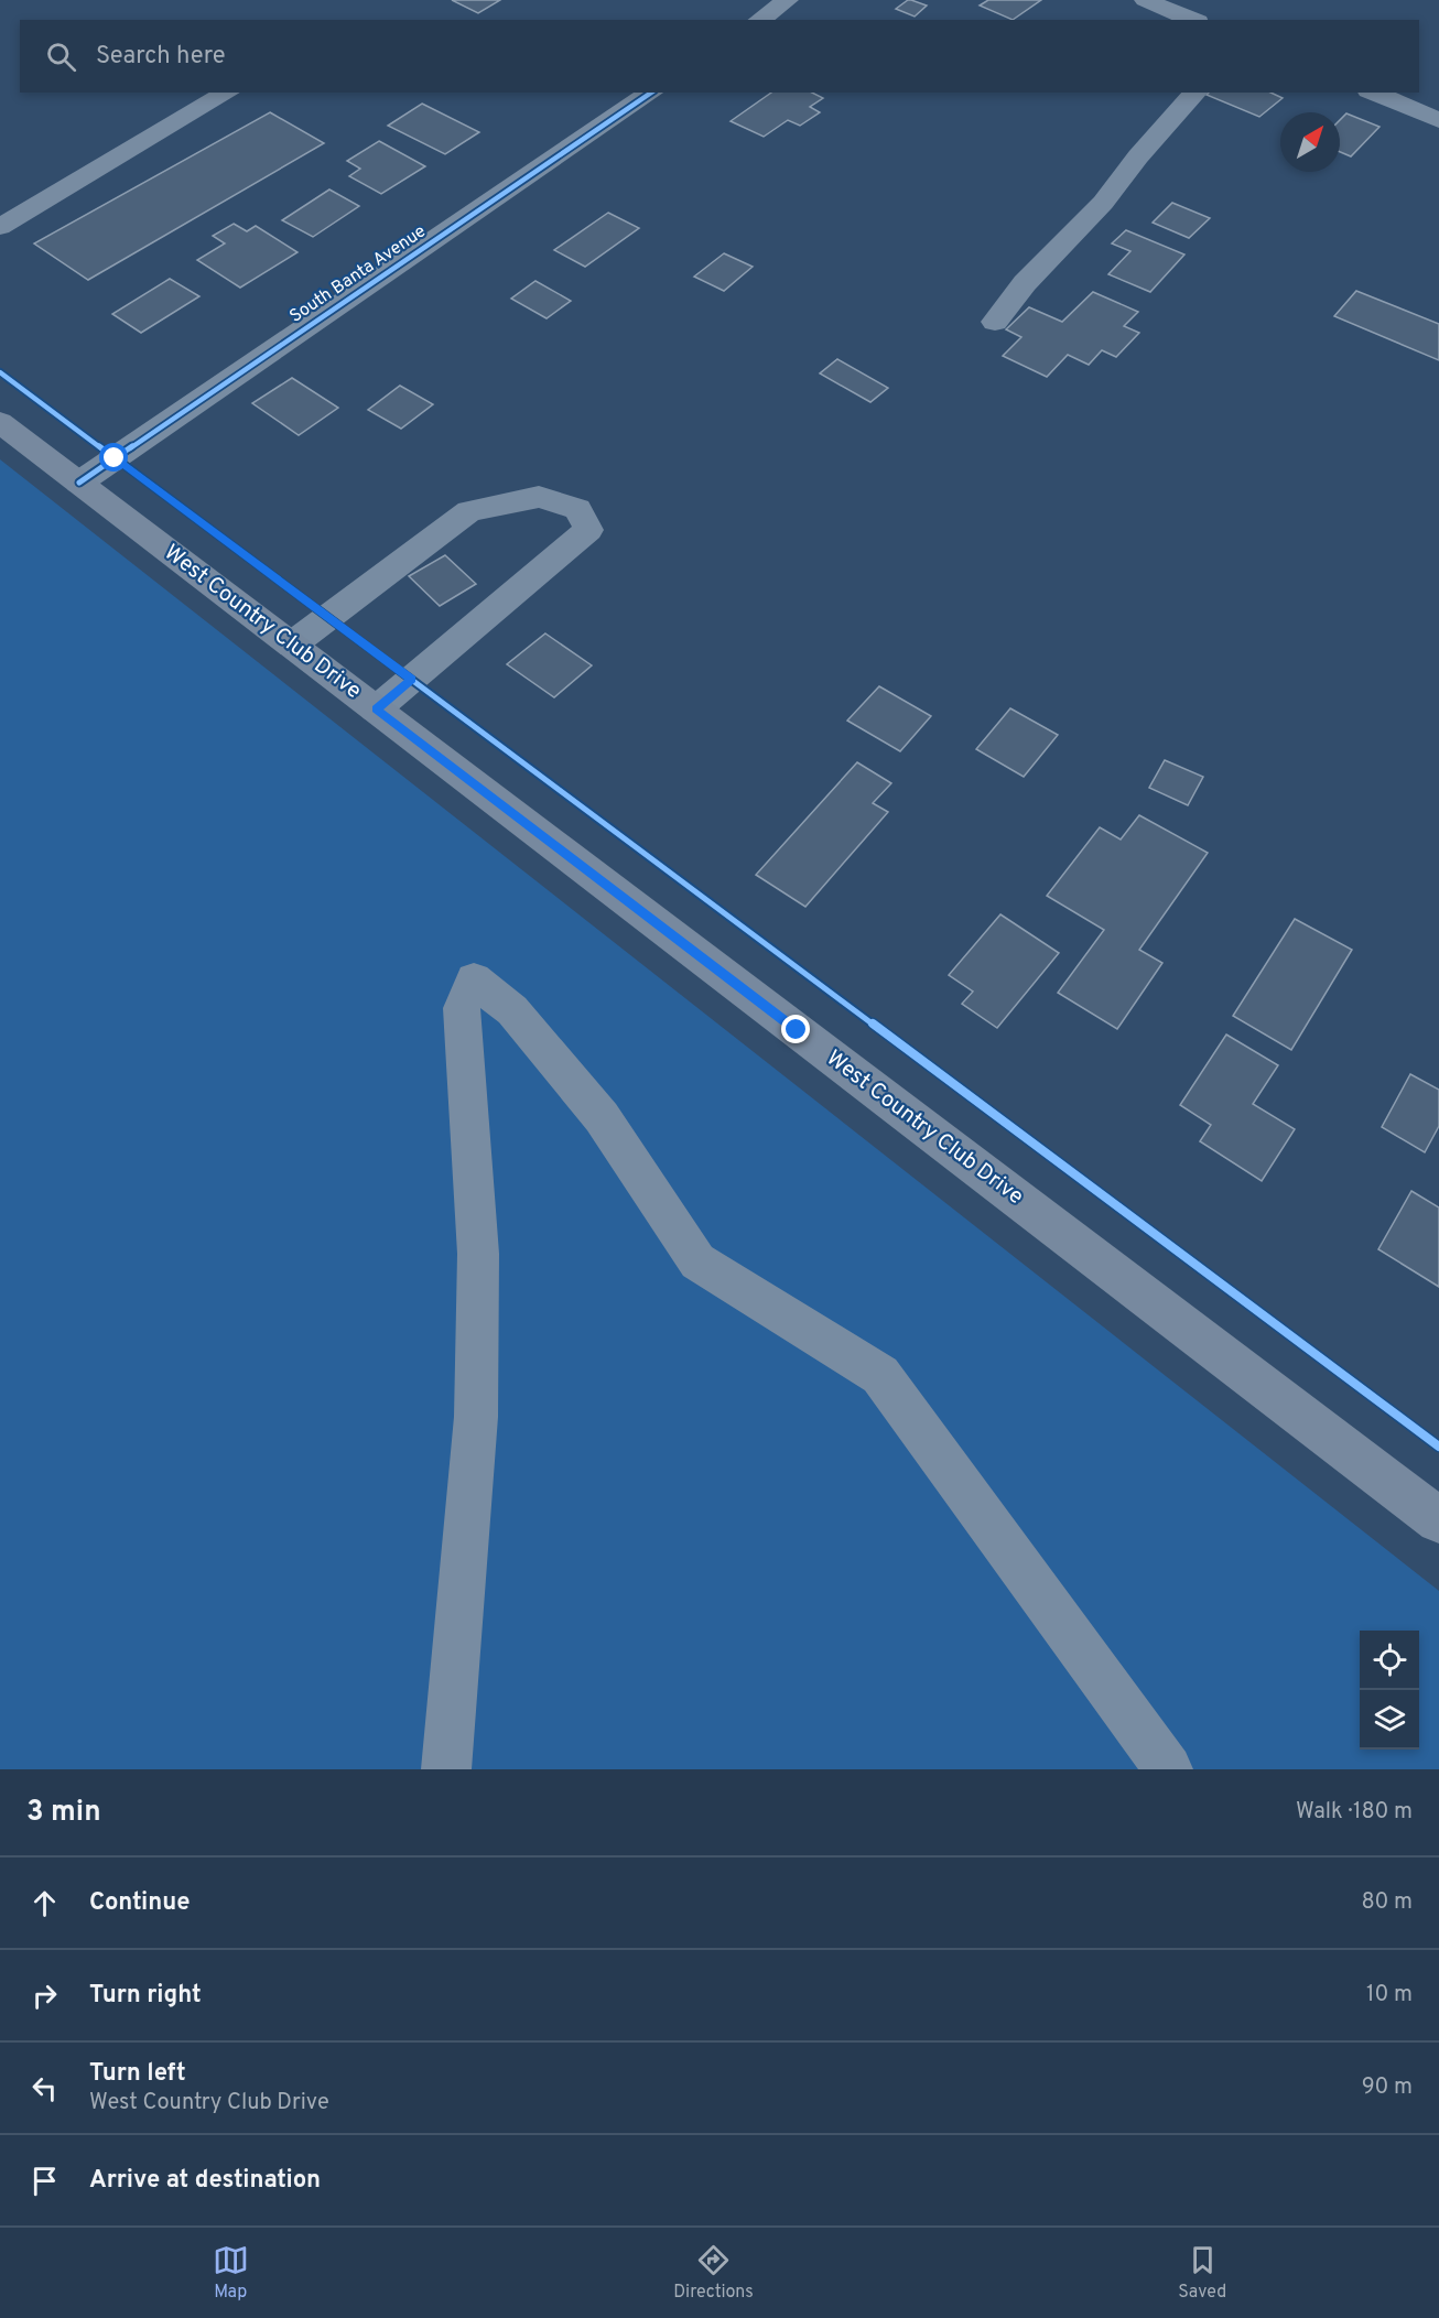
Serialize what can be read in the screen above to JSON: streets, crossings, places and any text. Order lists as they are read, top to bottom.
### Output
{
  "streets": {
    "main road": ["West Country Club Drive"],
    "street": ["South Banta Avenue"]
  },
  "crossings": [
    ["South Banta Avenue", "West Country Club Drive"]
  ],
  "north": "top right",
  "page": {
    "search": "Search here",
    "heading": ["3 min", "Walk · 180 m"],
    "list": [
      ["Continue", "80 m"],
      ["Turn right", "10 m"],
      ["Turn left", "West Country Club Drive", "90 m"],
      "Arrive at destination"
    ],
    "nav": ["Map", "Directions", "Saved"]
  }
}
